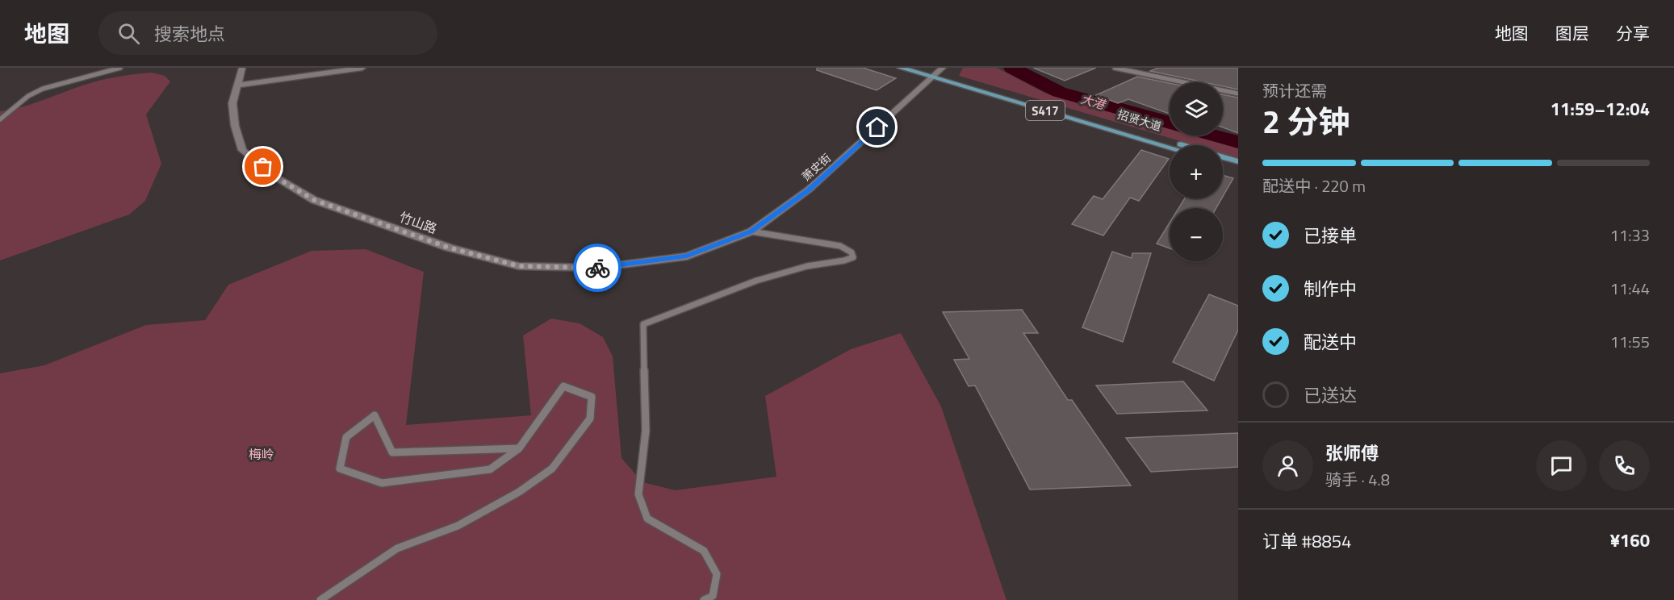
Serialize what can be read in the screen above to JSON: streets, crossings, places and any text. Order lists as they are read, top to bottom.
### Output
{
  "streets": {
    "main road": ["S417", "招贤大道"],
    "street": ["萧史街", "竹山路"]
  },
  "crossings": [
    ["招贤大道", "萧史街"],
    ["萧史街", "竹山路"]
  ],
  "water": ["大港"],
  "parks": ["梅岭"],
  "page": {
    "header": "地图",
    "search": "搜索地点",
    "nav": ["地图", "图层", "分享"],
    "heading": ["2 分钟", "预计还需", "11:59–12:04"],
    "panel": [
      "张师傅",
      "骑手 · 4.8",
      "订单 #8854",
      "¥160"
    ],
    "map_buttons": ["+", "−"],
    "bar": "配送中 · 220 m",
    "list": [
      ["已接单", "11:33"],
      ["制作中", "11:44"],
      ["配送中", "11:55"],
      "已送达"
    ]
  }
}
